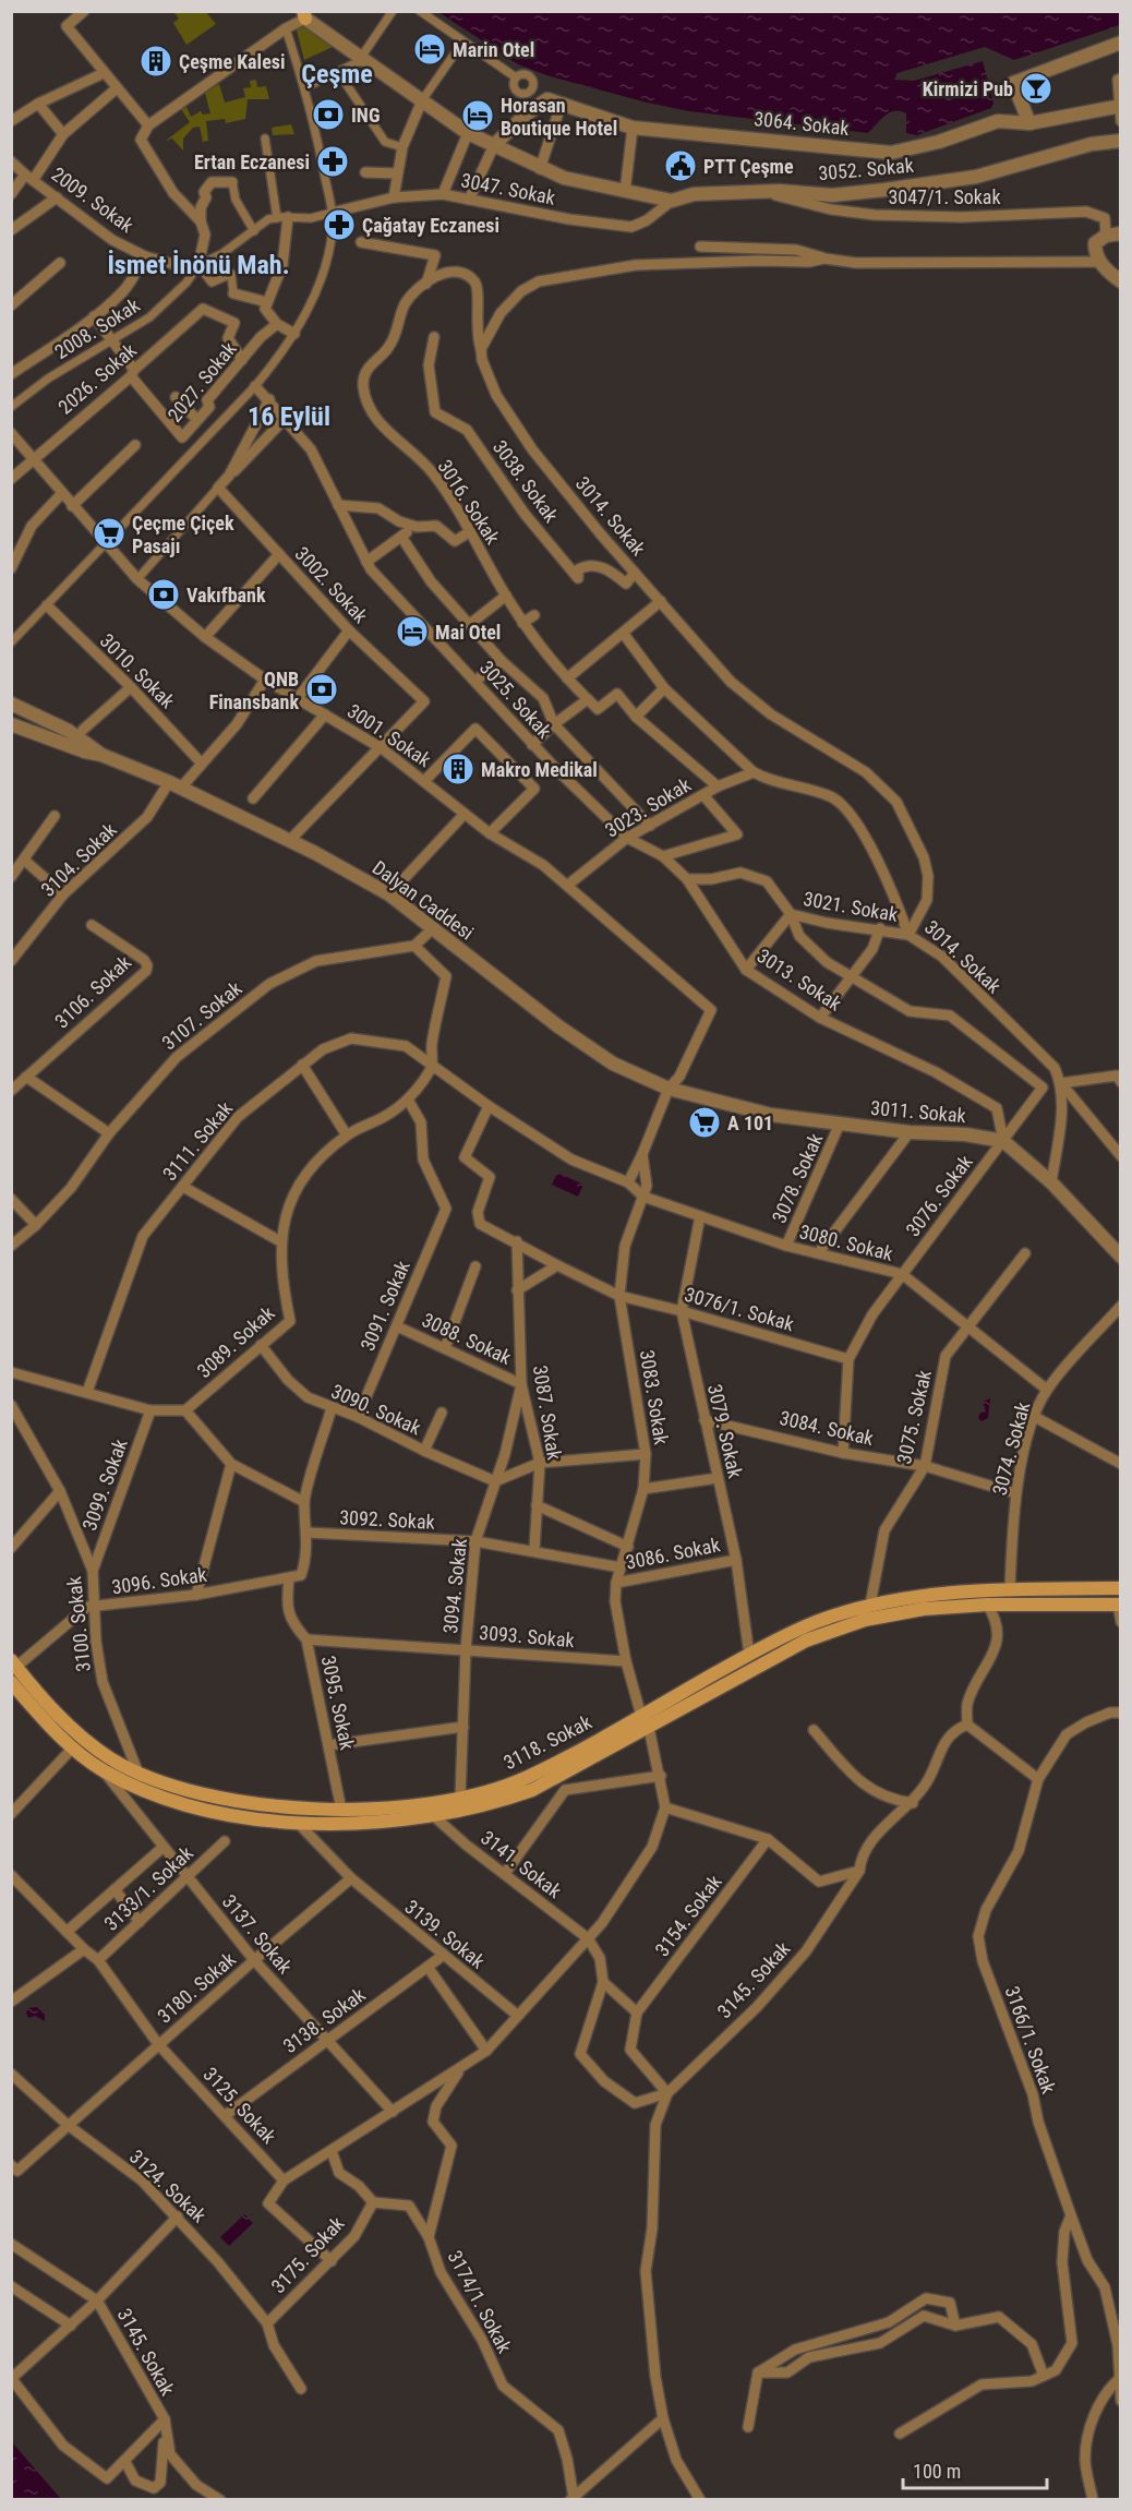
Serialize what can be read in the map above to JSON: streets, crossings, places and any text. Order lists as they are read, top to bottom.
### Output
{
  "streets": {
    "main road": ["3118. Sokak"],
    "street": [
      "3064. Sokak",
      "3052. Sokak",
      "3047. Sokak",
      "3047/1. Sokak",
      "2009. Sokak",
      "2008. Sokak",
      "2026. Sokak",
      "2027. Sokak",
      "3038. Sokak",
      "3016. Sokak",
      "3014. Sokak",
      "3002. Sokak",
      "3010. Sokak",
      "3025. Sokak",
      "3001. Sokak",
      "3023. Sokak",
      "3104. Sokak",
      "Dalyan Caddesi",
      "3021. Sokak",
      "3013. Sokak",
      "3106. Sokak",
      "3107. Sokak",
      "3011. Sokak",
      "3111. Sokak",
      "3078. Sokak",
      "3076. Sokak",
      "3080. Sokak",
      "3091. Sokak",
      "3076/1. Sokak",
      "3088. Sokak",
      "3089. Sokak",
      "3083. Sokak",
      "3090. Sokak",
      "3087. Sokak",
      "3075. Sokak",
      "3084. Sokak",
      "3079. Sokak",
      "3074. Sokak",
      "3099. Sokak",
      "3092. Sokak",
      "3086. Sokak",
      "3096. Sokak",
      "3094. Sokak",
      "3100. Sokak",
      "3093. Sokak",
      "3095. Sokak",
      "3141. Sokak",
      "3133/1. Sokak",
      "3154. Sokak",
      "3137. Sokak",
      "3139. Sokak",
      "3145. Sokak",
      "3180. Sokak",
      "3138. Sokak",
      "3166/1. Sokak",
      "3125. Sokak",
      "3124. Sokak",
      "3175. Sokak",
      "3174/1. Sokak"
    ]
  },
  "crossings": [
    ["3052. Sokak", "3047. Sokak"],
    ["3052. Sokak", "3047/1. Sokak"],
    ["3047. Sokak", "2008. Sokak"],
    ["2009. Sokak", "2008. Sokak"],
    ["2026. Sokak", "2027. Sokak"],
    ["2026. Sokak", "3001. Sokak"],
    ["3038. Sokak", "3014. Sokak"],
    ["3016. Sokak", "3014. Sokak"],
    ["3014. Sokak", "3021. Sokak"],
    ["3002. Sokak", "3001. Sokak"],
    ["3010. Sokak", "3104. Sokak"],
    ["3025. Sokak", "3023. Sokak"],
    ["3025. Sokak", "3013. Sokak"],
    ["3001. Sokak", "3023. Sokak"],
    ["3001. Sokak", "3104. Sokak"],
    ["3001. Sokak", "3083. Sokak"],
    ["3023. Sokak", "3013. Sokak"],
    ["3104. Sokak", "Dalyan Caddesi"],
    ["Dalyan Caddesi", "3011. Sokak"],
    ["Dalyan Caddesi", "3083. Sokak"],
    ["3021. Sokak", "3013. Sokak"],
    ["3013. Sokak", "3011. Sokak"],
    ["3013. Sokak", "3076. Sokak"],
    ["3011. Sokak", "3078. Sokak"],
    ["3011. Sokak", "3076. Sokak"],
    ["3011. Sokak", "3083. Sokak"],
    ["3111. Sokak", "3089. Sokak"],
    ["3078. Sokak", "3080. Sokak"],
    ["3076. Sokak", "3080. Sokak"],
    ["3076. Sokak", "3076/1. Sokak"],
    ["3076. Sokak", "3084. Sokak"],
    ["3080. Sokak", "3083. Sokak"],
    ["3080. Sokak", "3075. Sokak"],
    ["3080. Sokak", "3079. Sokak"],
    ["3080. Sokak", "3074. Sokak"],
    ["3091. Sokak", "3088. Sokak"],
    ["3091. Sokak", "3089. Sokak"],
    ["3091. Sokak", "3090. Sokak"],
    ["3076/1. Sokak", "3083. Sokak"],
    ["3076/1. Sokak", "3087. Sokak"],
    ["3076/1. Sokak", "3079. Sokak"],
    ["3088. Sokak", "3087. Sokak"],
    ["3088. Sokak", "3094. Sokak"],
    ["3089. Sokak", "3090. Sokak"],
    ["3083. Sokak", "3092. Sokak"],
    ["3083. Sokak", "3086. Sokak"],
    ["3083. Sokak", "3093. Sokak"],
    ["3083. Sokak", "3118. Sokak"],
    ["3090. Sokak", "3094. Sokak"],
    ["3087. Sokak", "3092. Sokak"],
    ["3087. Sokak", "3094. Sokak"],
    ["3075. Sokak", "3084. Sokak"],
    ["3075. Sokak", "3118. Sokak"],
    ["3084. Sokak", "3079. Sokak"],
    ["3084. Sokak", "3074. Sokak"],
    ["3079. Sokak", "3086. Sokak"],
    ["3079. Sokak", "3118. Sokak"],
    ["3074. Sokak", "3118. Sokak"],
    ["3099. Sokak", "3100. Sokak"],
    ["3092. Sokak", "3094. Sokak"],
    ["3096. Sokak", "3100. Sokak"],
    ["3096. Sokak", "3095. Sokak"],
    ["3096. Sokak", "3118. Sokak"],
    ["3094. Sokak", "3093. Sokak"],
    ["3094. Sokak", "3118. Sokak"],
    ["3100. Sokak", "3118. Sokak"],
    ["3093. Sokak", "3095. Sokak"],
    ["3095. Sokak", "3118. Sokak"],
    ["3118. Sokak", "3141. Sokak"],
    ["3118. Sokak", "3137. Sokak"],
    ["3118. Sokak", "3139. Sokak"],
    ["3133/1. Sokak", "3137. Sokak"],
    ["3133/1. Sokak", "3125. Sokak"],
    ["3137. Sokak", "3180. Sokak"],
    ["3137. Sokak", "3138. Sokak"],
    ["3139. Sokak", "3180. Sokak"],
    ["3139. Sokak", "3138. Sokak"],
    ["3180. Sokak", "3125. Sokak"],
    ["3180. Sokak", "3124. Sokak"],
    ["3138. Sokak", "3125. Sokak"],
    ["3124. Sokak", "3175. Sokak"]
  ],
  "districts": ["Çeşme", "İsmet İnönü Mah.", "16 Eylül"],
  "places": {
    "hotel": ["Marin Otel", "Horasan Boutique Hotel", "Mai Otel"],
    "building": ["Çeşme Kalesi", "Makro Medikal"],
    "bar": ["Kirmizi Pub"],
    "bank": ["ING", "Vakıfbank", "QNB Finansbank"],
    "pharmacy": ["Ertan Eczanesi", "Çağatay Eczanesi"],
    "public building": ["PTT Çeşme"],
    "supermarket": ["Çeçme Çiçek Pasajı", "A 101"]
  },
  "scale_bar": "100 m"
}
